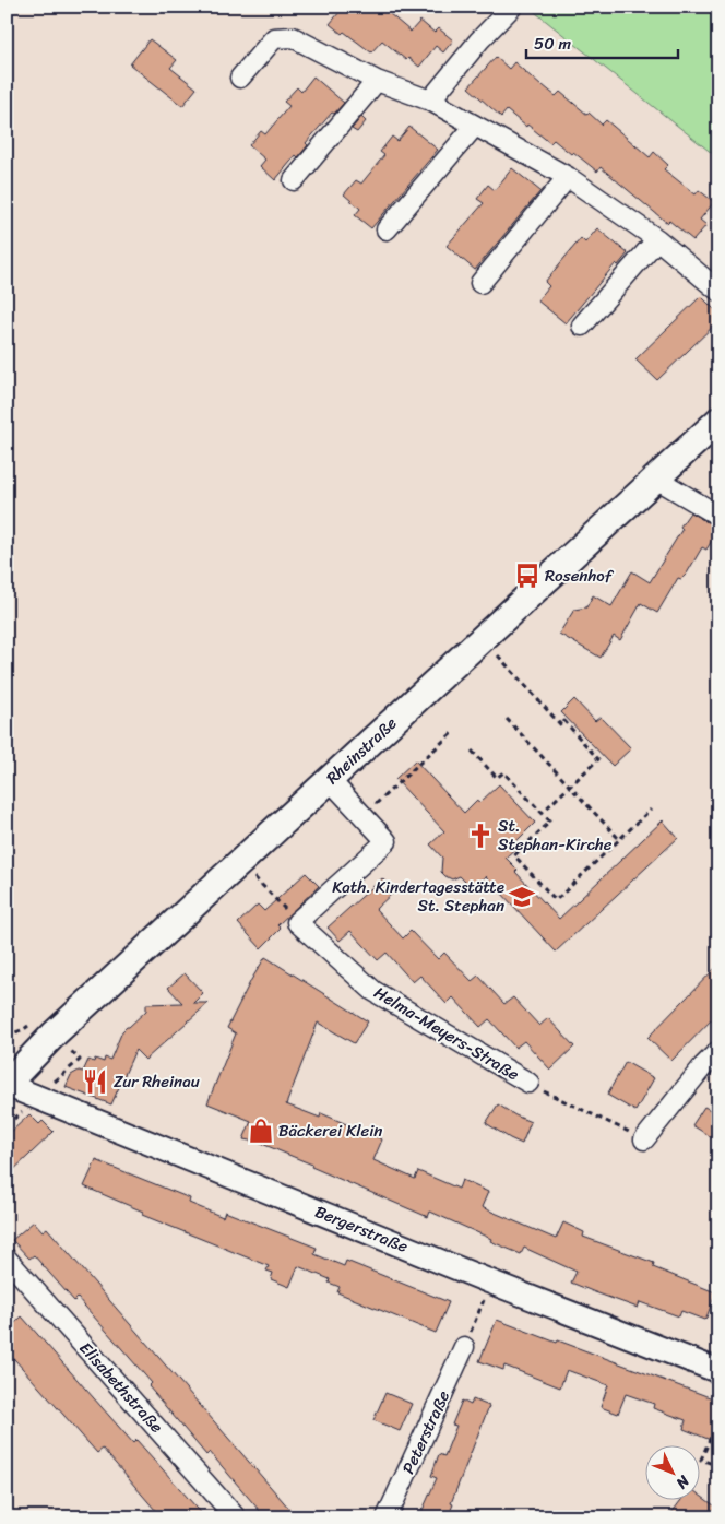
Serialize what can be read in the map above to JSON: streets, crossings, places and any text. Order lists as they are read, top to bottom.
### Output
{
  "streets": {
    "main road": ["Rheinstraße"],
    "street": [
      "Helma-Meyers-Straße",
      "Bergerstraße",
      "Elisabethstraße",
      "Peterstraße"
    ]
  },
  "crossings": [
    ["Rheinstraße", "Bergerstraße"]
  ],
  "places": {
    "bus stop": ["Rosenhof"],
    "church": ["St. Stephan-Kirche"],
    "school or university": ["Kath. Kindertagesstätte St. Stephan"],
    "restaurant": ["Zur Rheinau"],
    "shop": ["Bäckerei Klein"]
  },
  "scale_bar": "50 m",
  "north": "bottom right"
}
